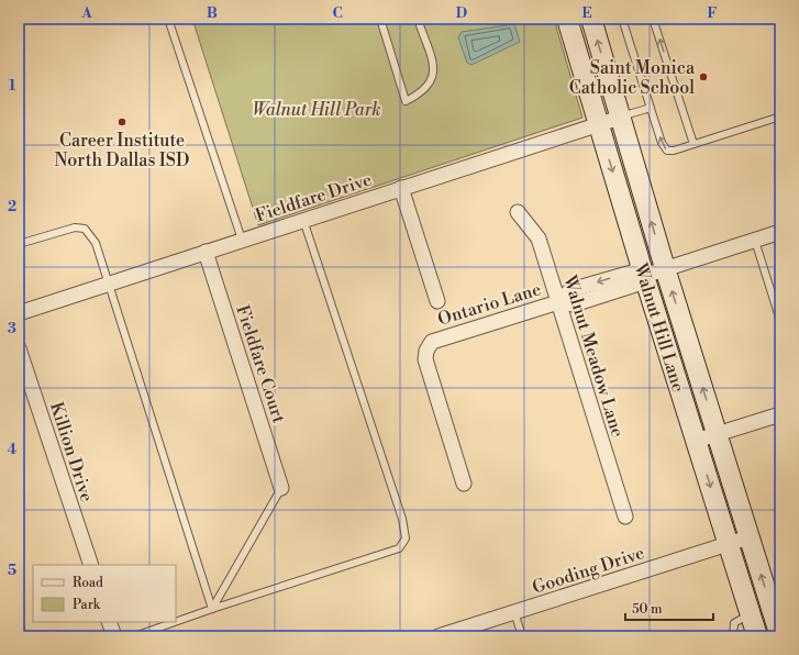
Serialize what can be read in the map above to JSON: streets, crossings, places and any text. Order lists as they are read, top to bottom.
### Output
{
  "streets": {
    "main road": ["Walnut Hill Lane"],
    "street": [
      "Fieldfare Drive",
      "Ontario Lane",
      "Walnut Meadow Lane",
      "Fieldfare Court",
      "Killion Drive",
      "Gooding Drive"
    ]
  },
  "crossings": [
    ["Fieldfare Drive", "Walnut Hill Lane"],
    ["Fieldfare Drive", "Fieldfare Court"],
    ["Ontario Lane", "Walnut Hill Lane"],
    ["Ontario Lane", "Walnut Meadow Lane"],
    ["Walnut Hill Lane", "Gooding Drive"]
  ],
  "parks": ["Walnut Hill Park"],
  "places": ["Saint Monica Catholic School", "Career Institute North Dallas ISD"],
  "legend": ["Road", "Park"],
  "scale_bar": "50 m",
  "grid": {
    "columns": [
      "A",
      "B",
      "C",
      "D",
      "E",
      "F"
    ],
    "rows": [
      "1",
      "2",
      "3",
      "4",
      "5"
    ]
  }
}
